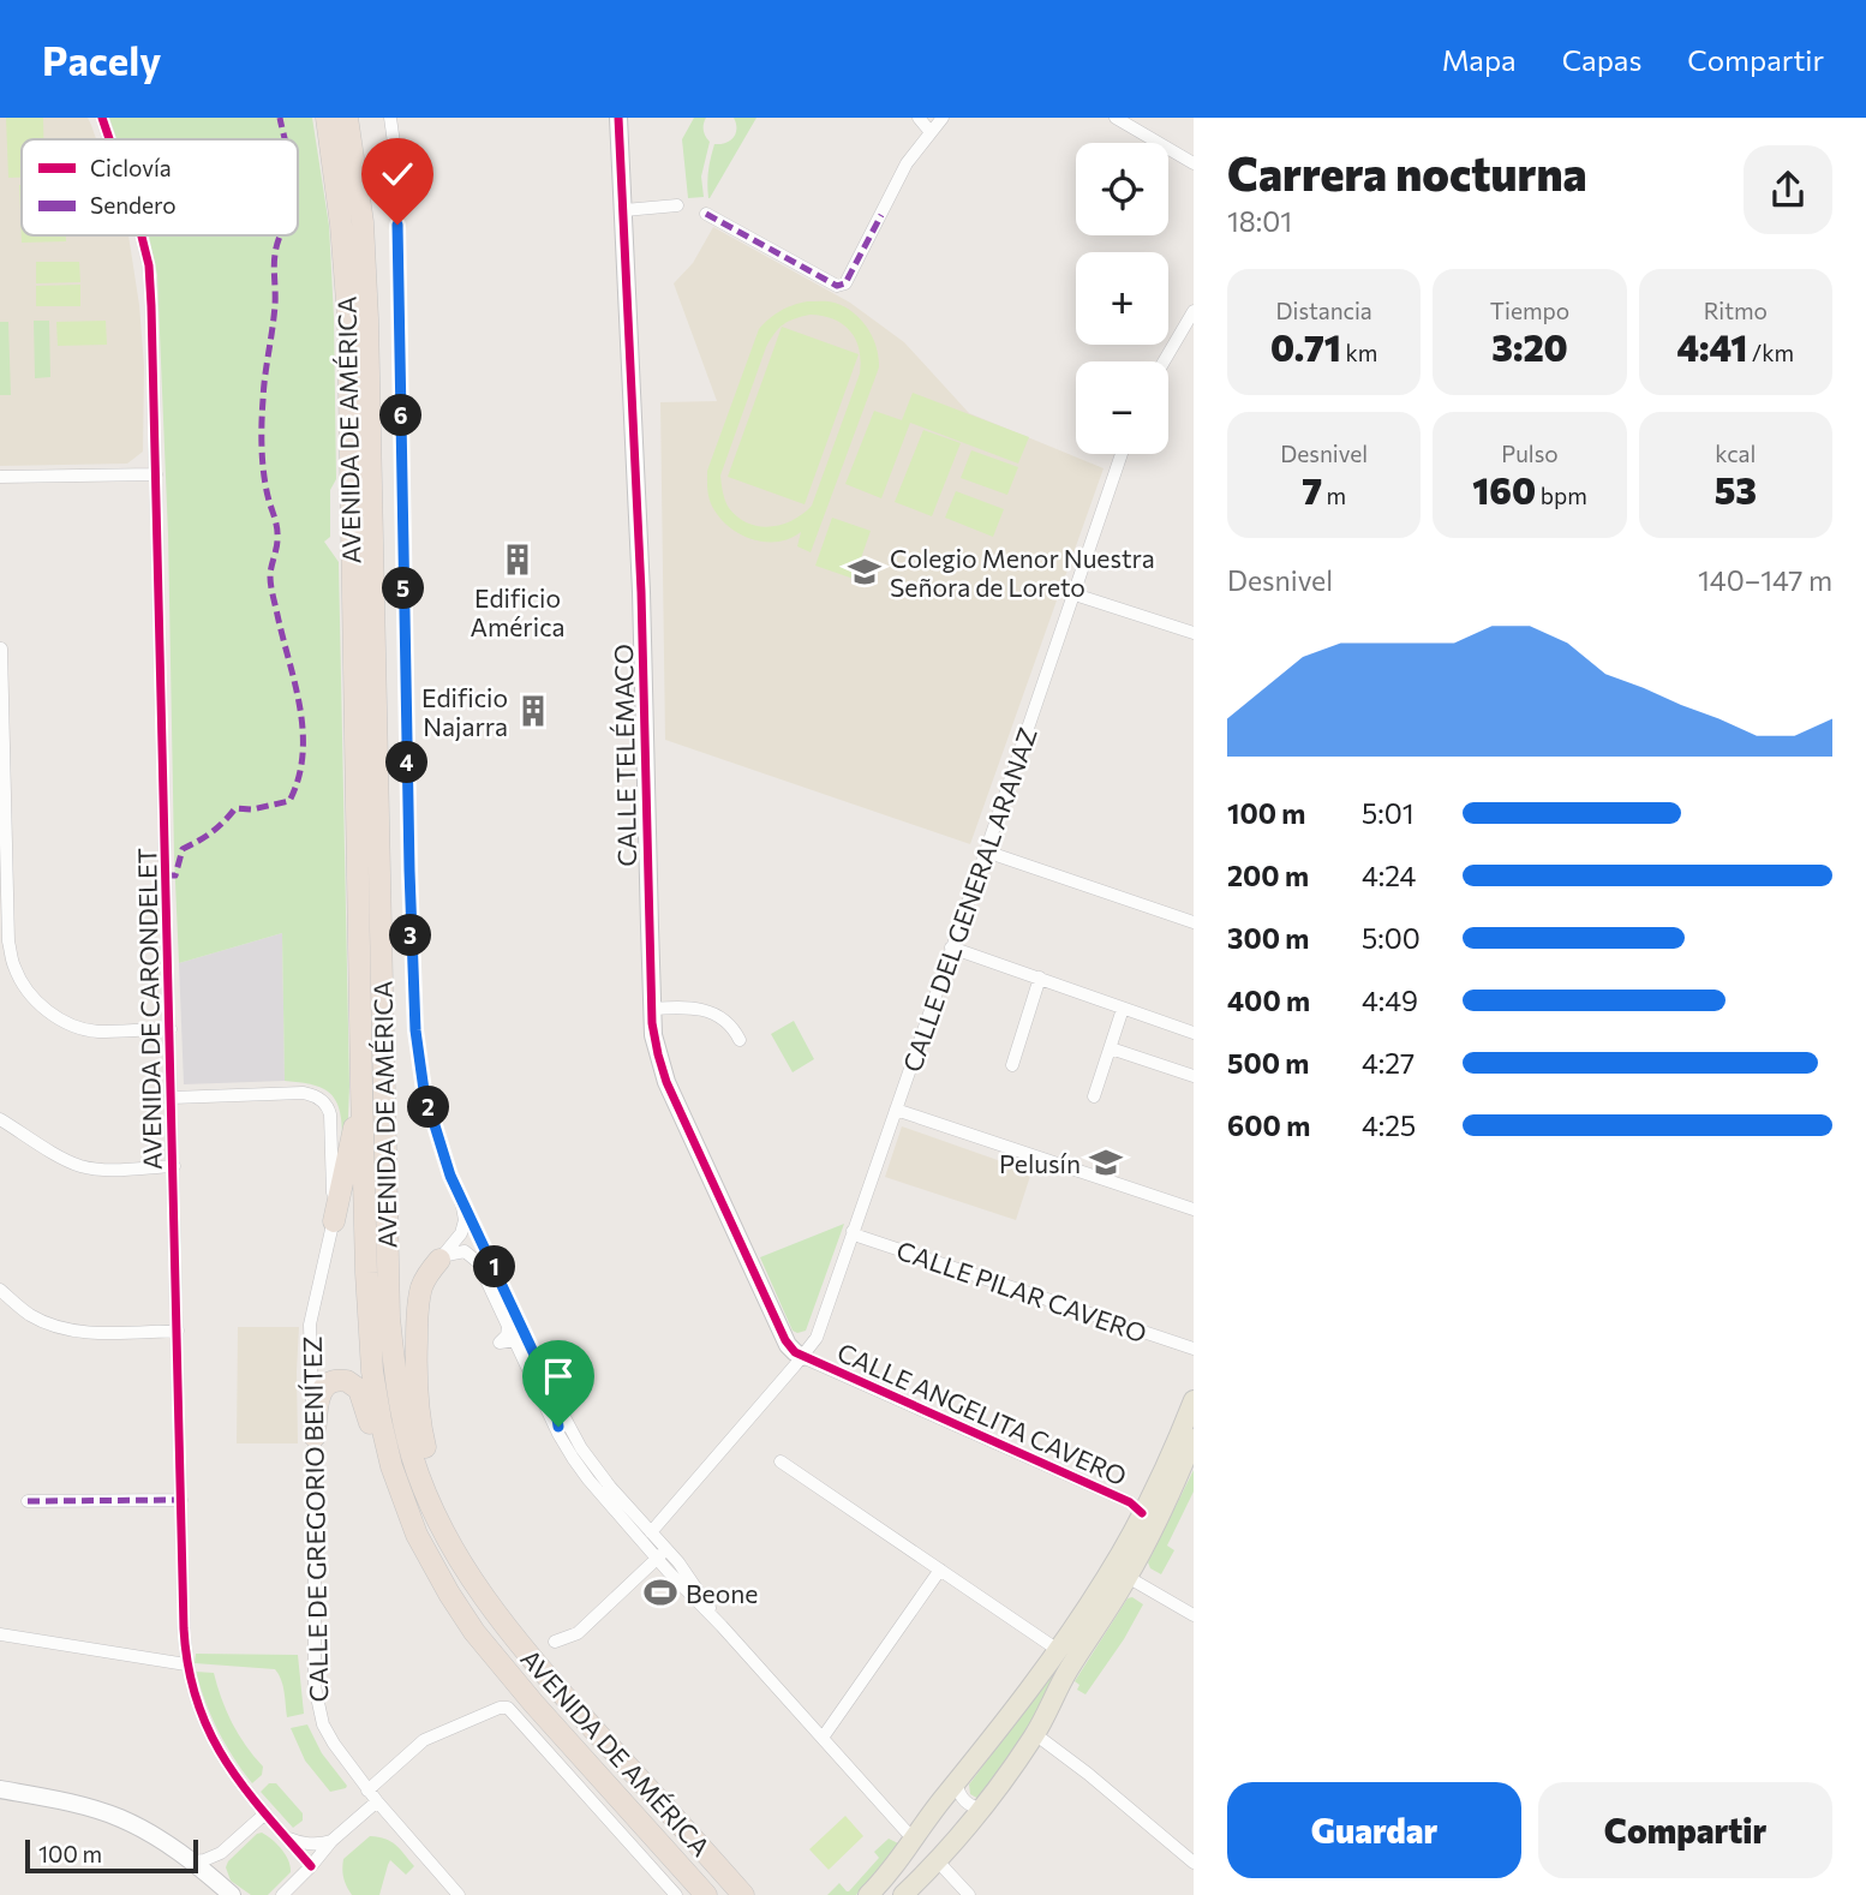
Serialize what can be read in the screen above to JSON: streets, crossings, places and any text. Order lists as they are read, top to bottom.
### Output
{
  "streets": {
    "highway": ["AVENIDA DE AMÉRICA"],
    "street": [
      "CALLE TELÉMACO",
      "CALLE DEL GENERAL ARANAZ",
      "AVENIDA DE CARONDELET",
      "CALLE PILAR CAVERO",
      "CALLE ANGELITA CAVERO",
      "CALLE DE GREGORIO BENÍTEZ"
    ]
  },
  "crossings": [
    ["CALLE TELÉMACO", "CALLE DEL GENERAL ARANAZ"],
    ["CALLE TELÉMACO", "CALLE ANGELITA CAVERO"],
    ["CALLE DEL GENERAL ARANAZ", "CALLE PILAR CAVERO"],
    ["CALLE DEL GENERAL ARANAZ", "CALLE ANGELITA CAVERO"],
    ["AVENIDA DE CARONDELET", "CALLE DE GREGORIO BENÍTEZ"]
  ],
  "places": {
    "building": ["Edificio América", "Edificio Najarra"],
    "school or university": ["Colegio Menor Nuestra Señora de Loreto", "Pelusín"],
    "sports": ["Beone"]
  },
  "legend": ["Ciclovía", "Sendero"],
  "scale_bar": "100 m",
  "page": {
    "header": "Pacely",
    "nav": ["Mapa", "Capas", "Compartir"],
    "heading": ["Carrera nocturna", "18:01"],
    "map_buttons": ["+", "−"],
    "stats": [
      ["Distancia", "0.71 km"],
      ["Tiempo", "3:20"],
      ["Ritmo", "4:41 /km"],
      ["Desnivel", "7 m"],
      ["Pulso", "160 bpm"],
      ["kcal", "53"]
    ],
    "pins": [
      "6",
      "5",
      "4",
      "3",
      "2",
      "1"
    ],
    "chart": ["Desnivel", "140–147 m"],
    "list": [
      {
        "name": "100 m",
        "note": "5:01"
      },
      {
        "name": "200 m",
        "note": "4:24"
      },
      {
        "name": "300 m",
        "note": "5:00"
      },
      {
        "name": "400 m",
        "note": "4:49"
      },
      {
        "name": "500 m",
        "note": "4:27"
      },
      {
        "name": "600 m",
        "note": "4:25"
      }
    ],
    "buttons": ["Guardar", "Compartir"],
    "scale": "100 m"
  }
}
